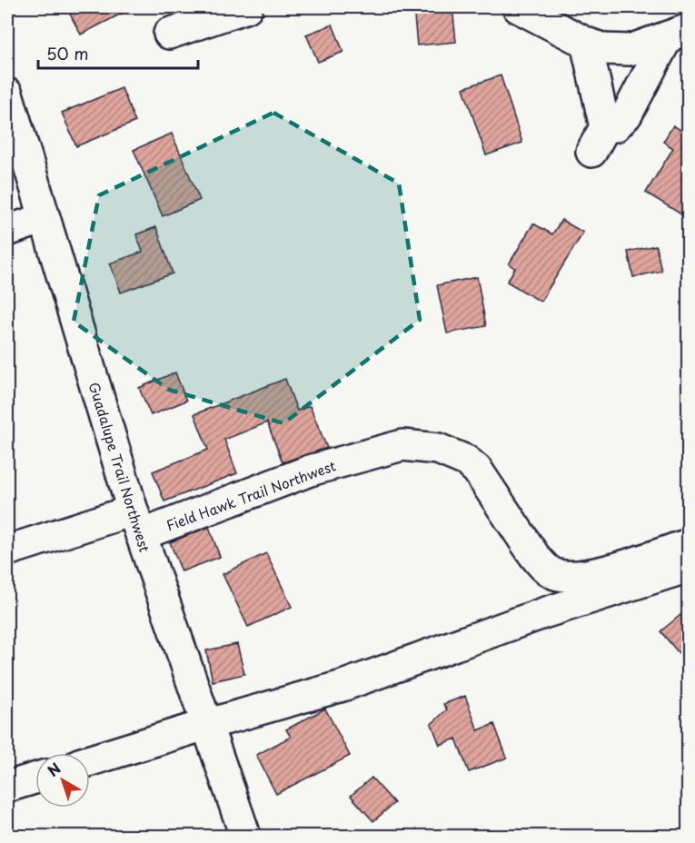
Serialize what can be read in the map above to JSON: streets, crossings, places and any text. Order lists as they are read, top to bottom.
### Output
{
  "streets": {
    "street": ["Guadalupe Trail Northwest", "Field Hawk Trail Northwest"]
  },
  "crossings": [
    ["Guadalupe Trail Northwest", "Field Hawk Trail Northwest"]
  ],
  "scale_bar": "50 m",
  "north": "top left"
}
